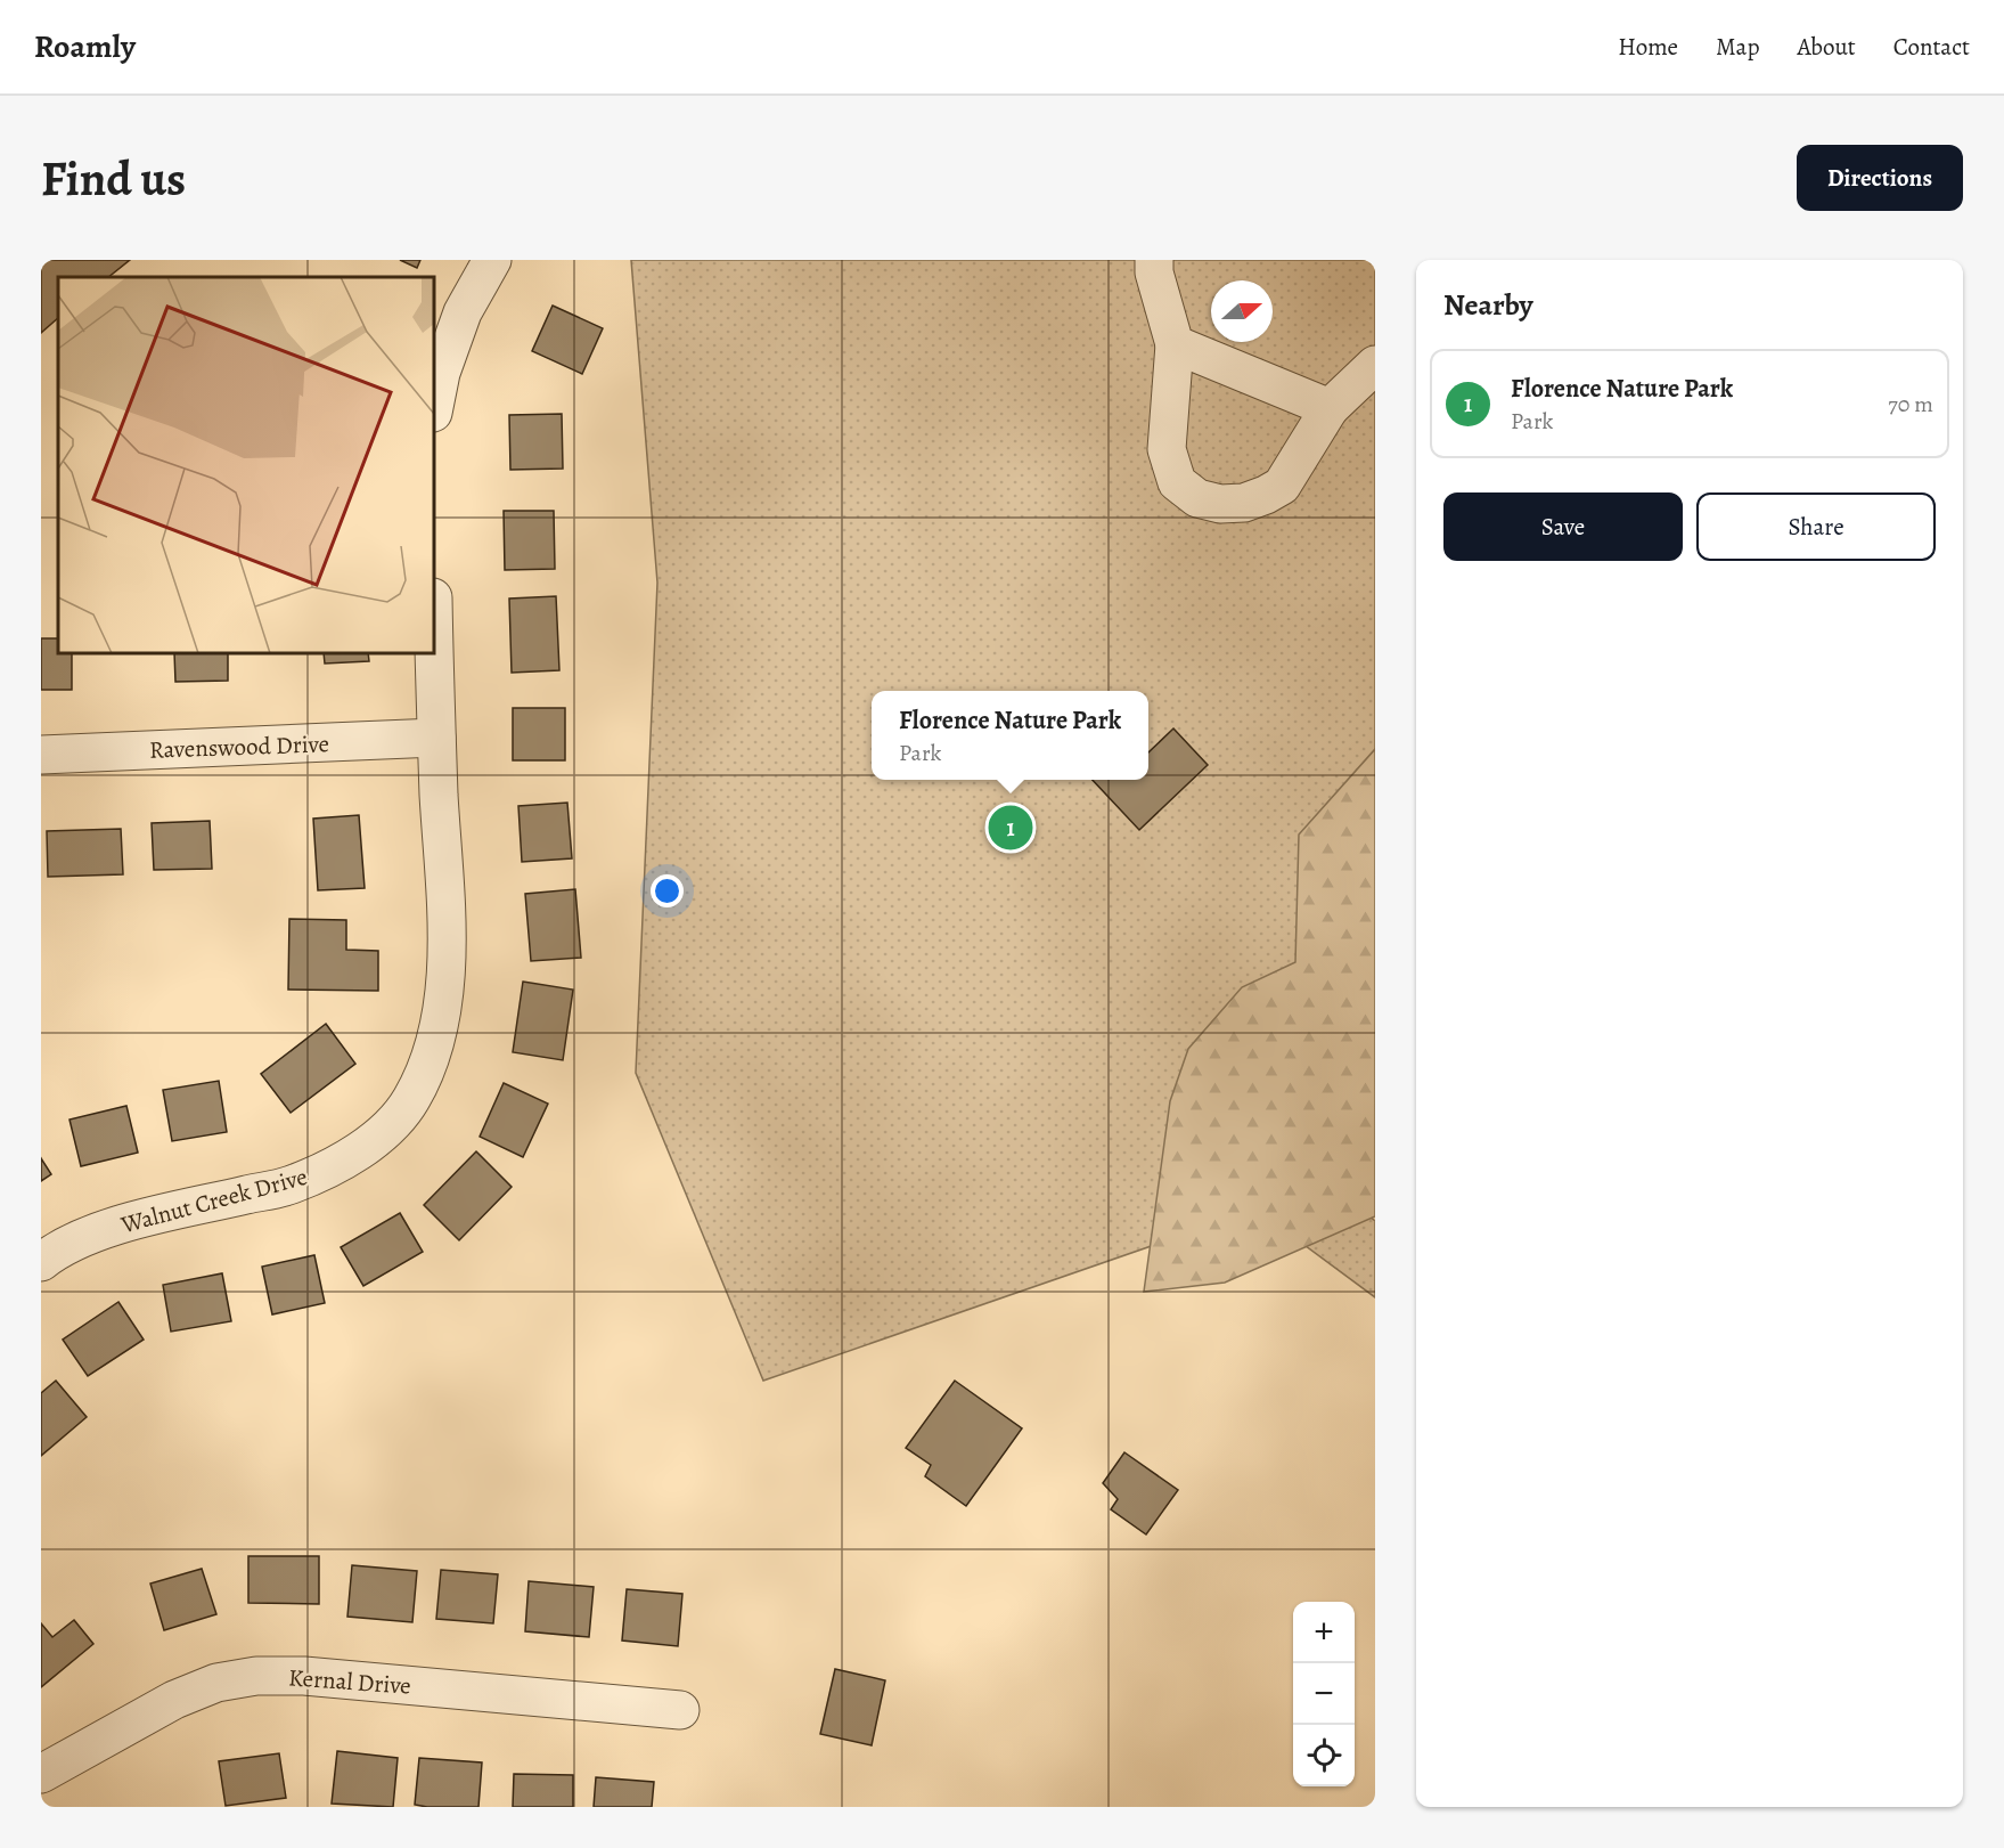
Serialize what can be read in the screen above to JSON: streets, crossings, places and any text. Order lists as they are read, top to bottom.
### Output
{
  "streets": {
    "street": ["Ravenswood Drive", "Walnut Creek Drive", "Kernal Drive"]
  },
  "crossings": [
    ["Ravenswood Drive", "Walnut Creek Drive"]
  ],
  "north": "right",
  "page": {
    "header": "Roamly",
    "nav": [
      "Home",
      "Map",
      "About",
      "Contact"
    ],
    "buttons": [
      "Directions",
      ["Save", "Share"]
    ],
    "title": "Find us",
    "heading": "Nearby",
    "list": [
      {
        "mark": "1",
        "name": "Florence Nature Park",
        "note": "Park",
        "value": "70 m"
      }
    ],
    "popup": ["Florence Nature Park", "Park"],
    "pins": "1",
    "map_buttons": ["+", "−"]
  }
}
